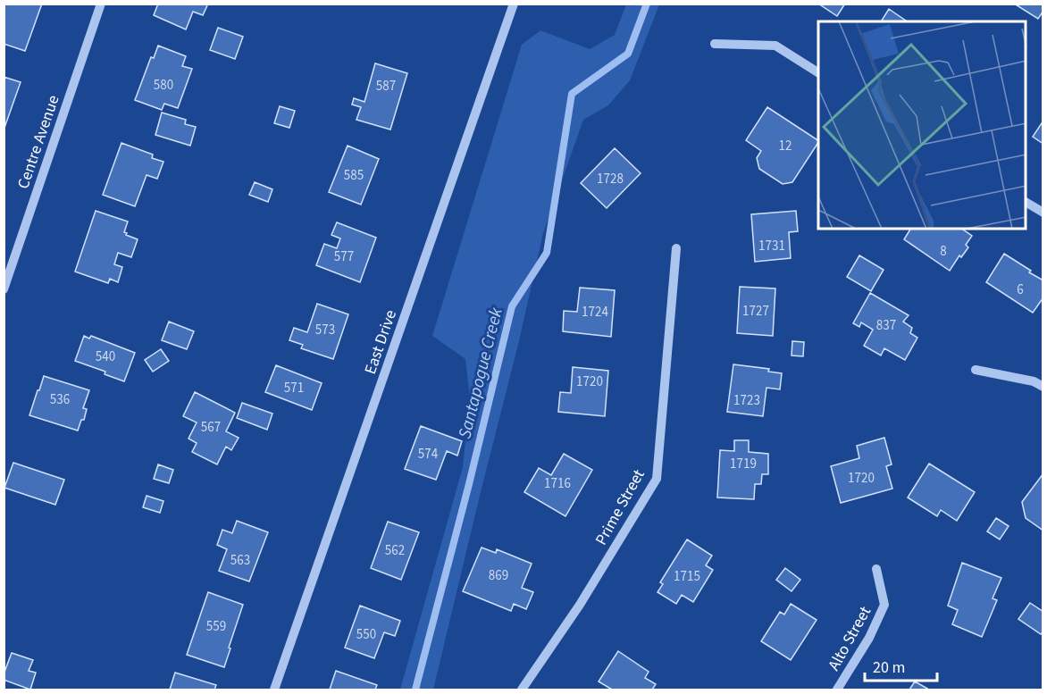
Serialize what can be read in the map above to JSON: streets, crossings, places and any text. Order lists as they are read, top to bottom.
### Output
{
  "streets": {
    "street": [
      "Centre Avenue",
      "East Drive",
      "Prime Street",
      "Alto Street"
    ]
  },
  "water": ["Santapogue Creek"],
  "house_numbers": [
    "580",
    "587",
    "12",
    "585",
    "1728",
    "1731",
    "8",
    "577",
    "6",
    "1727",
    "1724",
    "837",
    "573",
    "540",
    "1720",
    "571",
    "536",
    "1723",
    "567",
    "574",
    "1719",
    "1720",
    "1716",
    "562",
    "563",
    "869",
    "1715",
    "559",
    "550"
  ],
  "scale_bar": "20 m"
}
